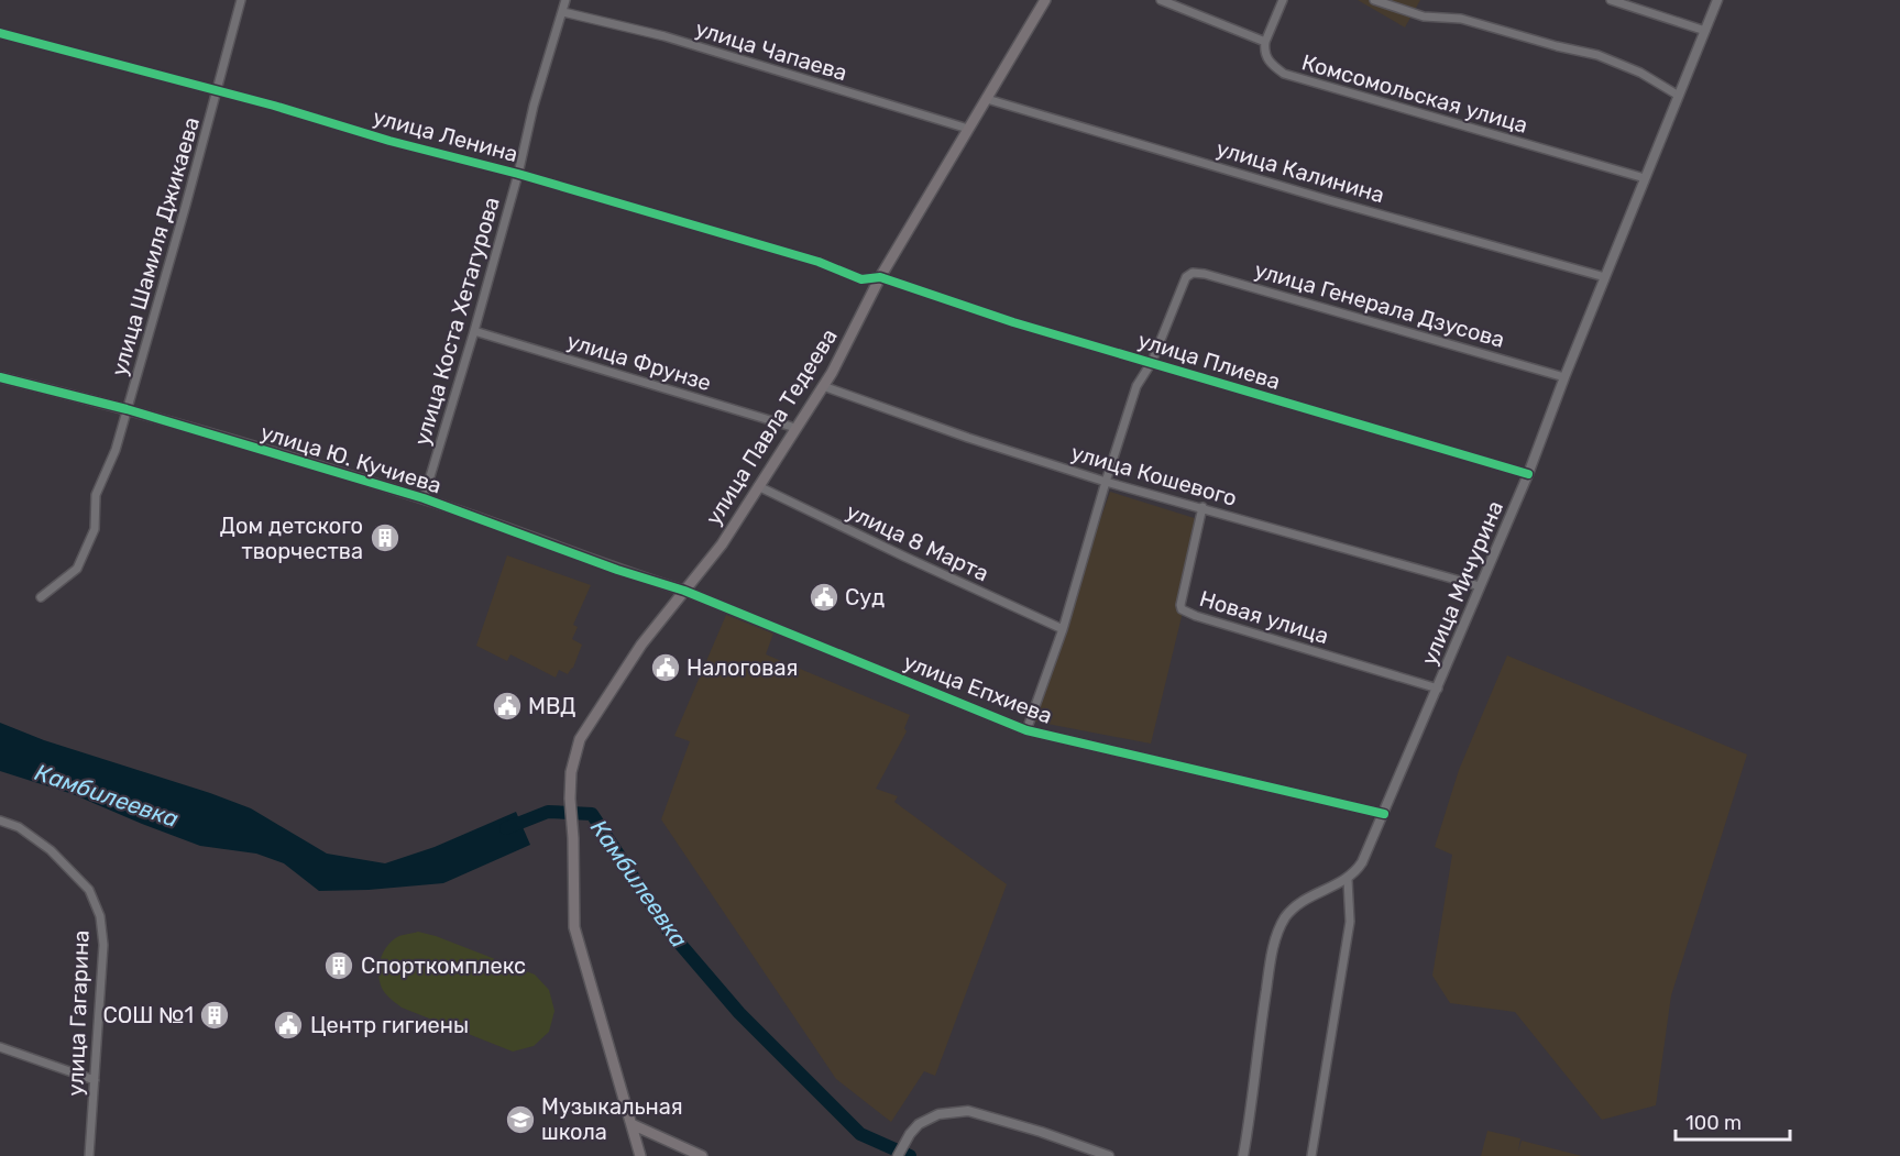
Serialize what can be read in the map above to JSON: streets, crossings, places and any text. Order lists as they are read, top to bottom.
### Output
{
  "streets": {
    "main road": ["улица Павла Тедеева"],
    "street": [
      "улица Чапаева",
      "Комсомольская улица",
      "улица Ленина",
      "улица Калинина",
      "улица Шамиля Джикаева",
      "улица Генерала Дзусова",
      "улица Коста Хетагурова",
      "улица Плиева",
      "улица Фрунзе",
      "улица Ю. Кучиева",
      "улица Кошевого",
      "улица 8 Марта",
      "улица Мичурина",
      "Новая улица",
      "улица Епхиева",
      "улица Гагарина"
    ]
  },
  "crossings": [
    ["улица Чапаева", "улица Коста Хетагурова"],
    ["улица Чапаева", "улица Павла Тедеева"],
    ["Комсомольская улица", "улица Мичурина"],
    ["улица Ленина", "улица Шамиля Джикаева"],
    ["улица Ленина", "улица Коста Хетагурова"],
    ["улица Ленина", "улица Плиева"],
    ["улица Ленина", "улица Павла Тедеева"],
    ["улица Калинина", "улица Павла Тедеева"],
    ["улица Калинина", "улица Мичурина"],
    ["улица Шамиля Джикаева", "улица Ю. Кучиева"],
    ["улица Генерала Дзусова", "улица Плиева"],
    ["улица Генерала Дзусова", "улица Мичурина"],
    ["улица Коста Хетагурова", "улица Фрунзе"],
    ["улица Коста Хетагурова", "улица Ю. Кучиева"],
    ["улица Плиева", "улица Павла Тедеева"],
    ["улица Плиева", "улица Мичурина"],
    ["улица Фрунзе", "улица Павла Тедеева"],
    ["улица Павла Тедеева", "улица Ю. Кучиева"],
    ["улица Павла Тедеева", "улица Кошевого"],
    ["улица Павла Тедеева", "улица 8 Марта"],
    ["улица Павла Тедеева", "улица Епхиева"],
    ["улица Ю. Кучиева", "улица Епхиева"],
    ["улица Кошевого", "улица Мичурина"],
    ["улица Кошевого", "Новая улица"],
    ["улица Мичурина", "Новая улица"],
    ["улица Мичурина", "улица Епхиева"]
  ],
  "water": ["Камбилеевка"],
  "places": {
    "building": ["Дом детского творчества", "Спорткомплекс", "СОШ №1"],
    "public building": [
      "Суд",
      "Налоговая",
      "МВД",
      "Центр гигиены"
    ],
    "school or university": ["Музыкальная школа"]
  },
  "scale_bar": "100 m"
}
